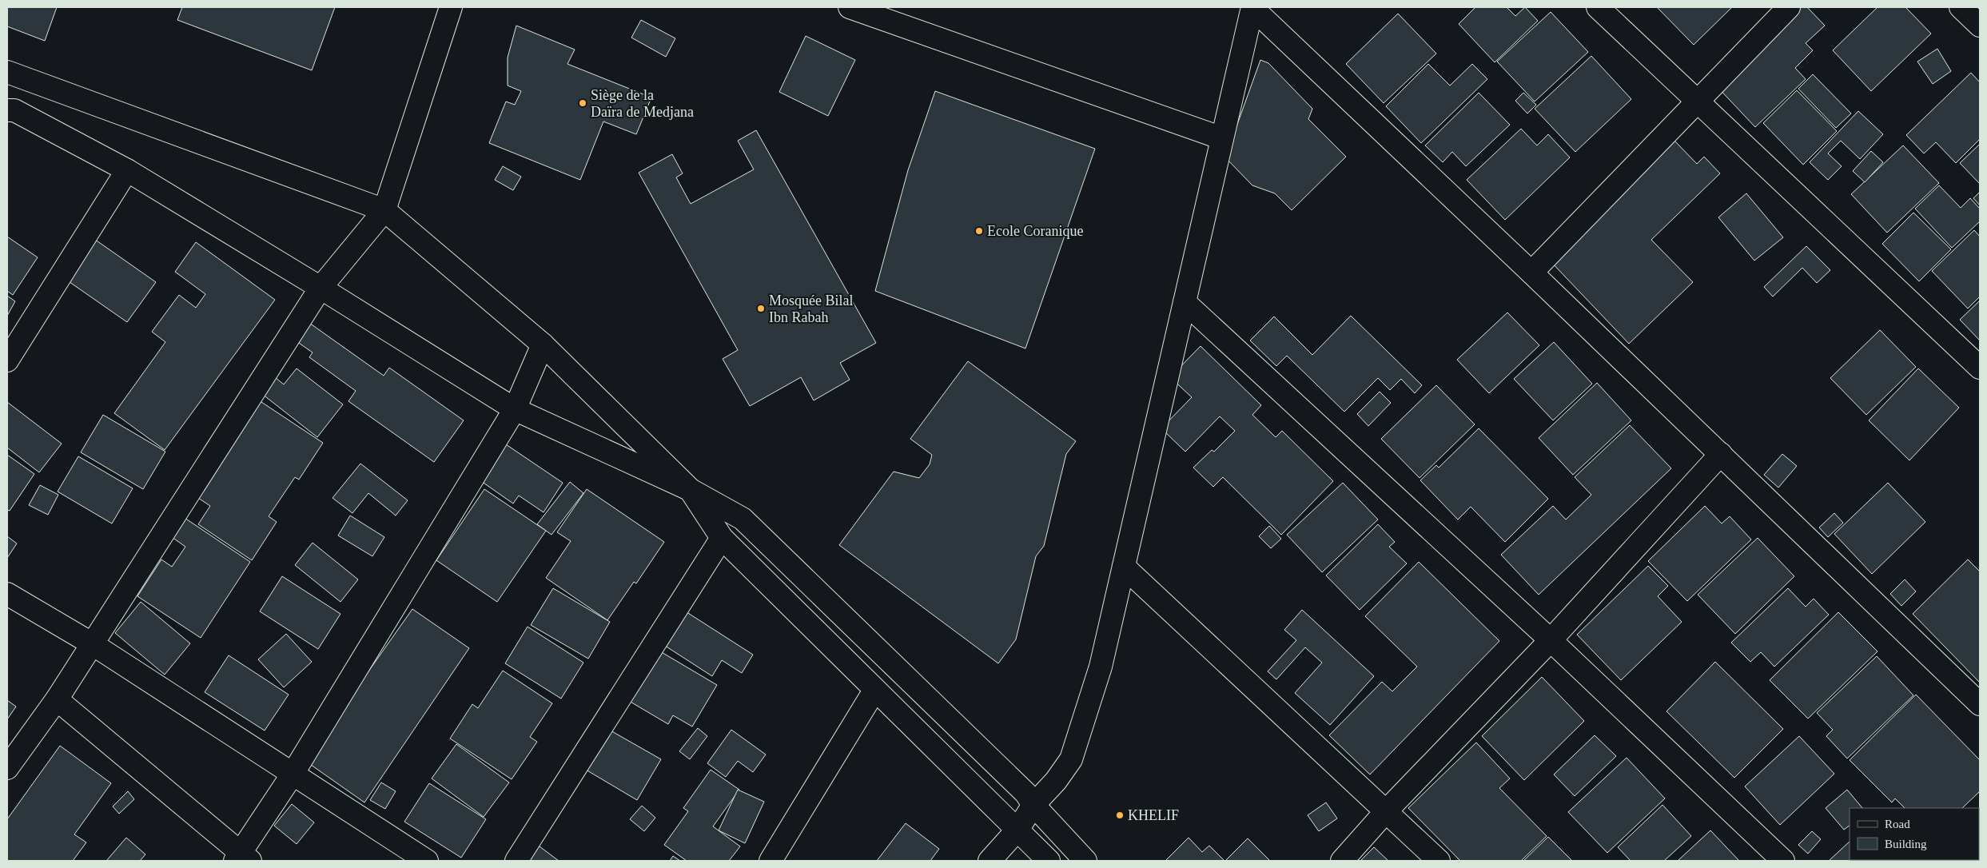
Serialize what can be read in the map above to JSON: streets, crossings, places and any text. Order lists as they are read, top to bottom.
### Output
{
  "places": [
    "Siège de la Daïra de Medjana",
    "Ecole Coranique",
    "Mosquée Bilal Ibn Rabah",
    "KHELIF"
  ],
  "legend": ["Road", "Building"]
}
